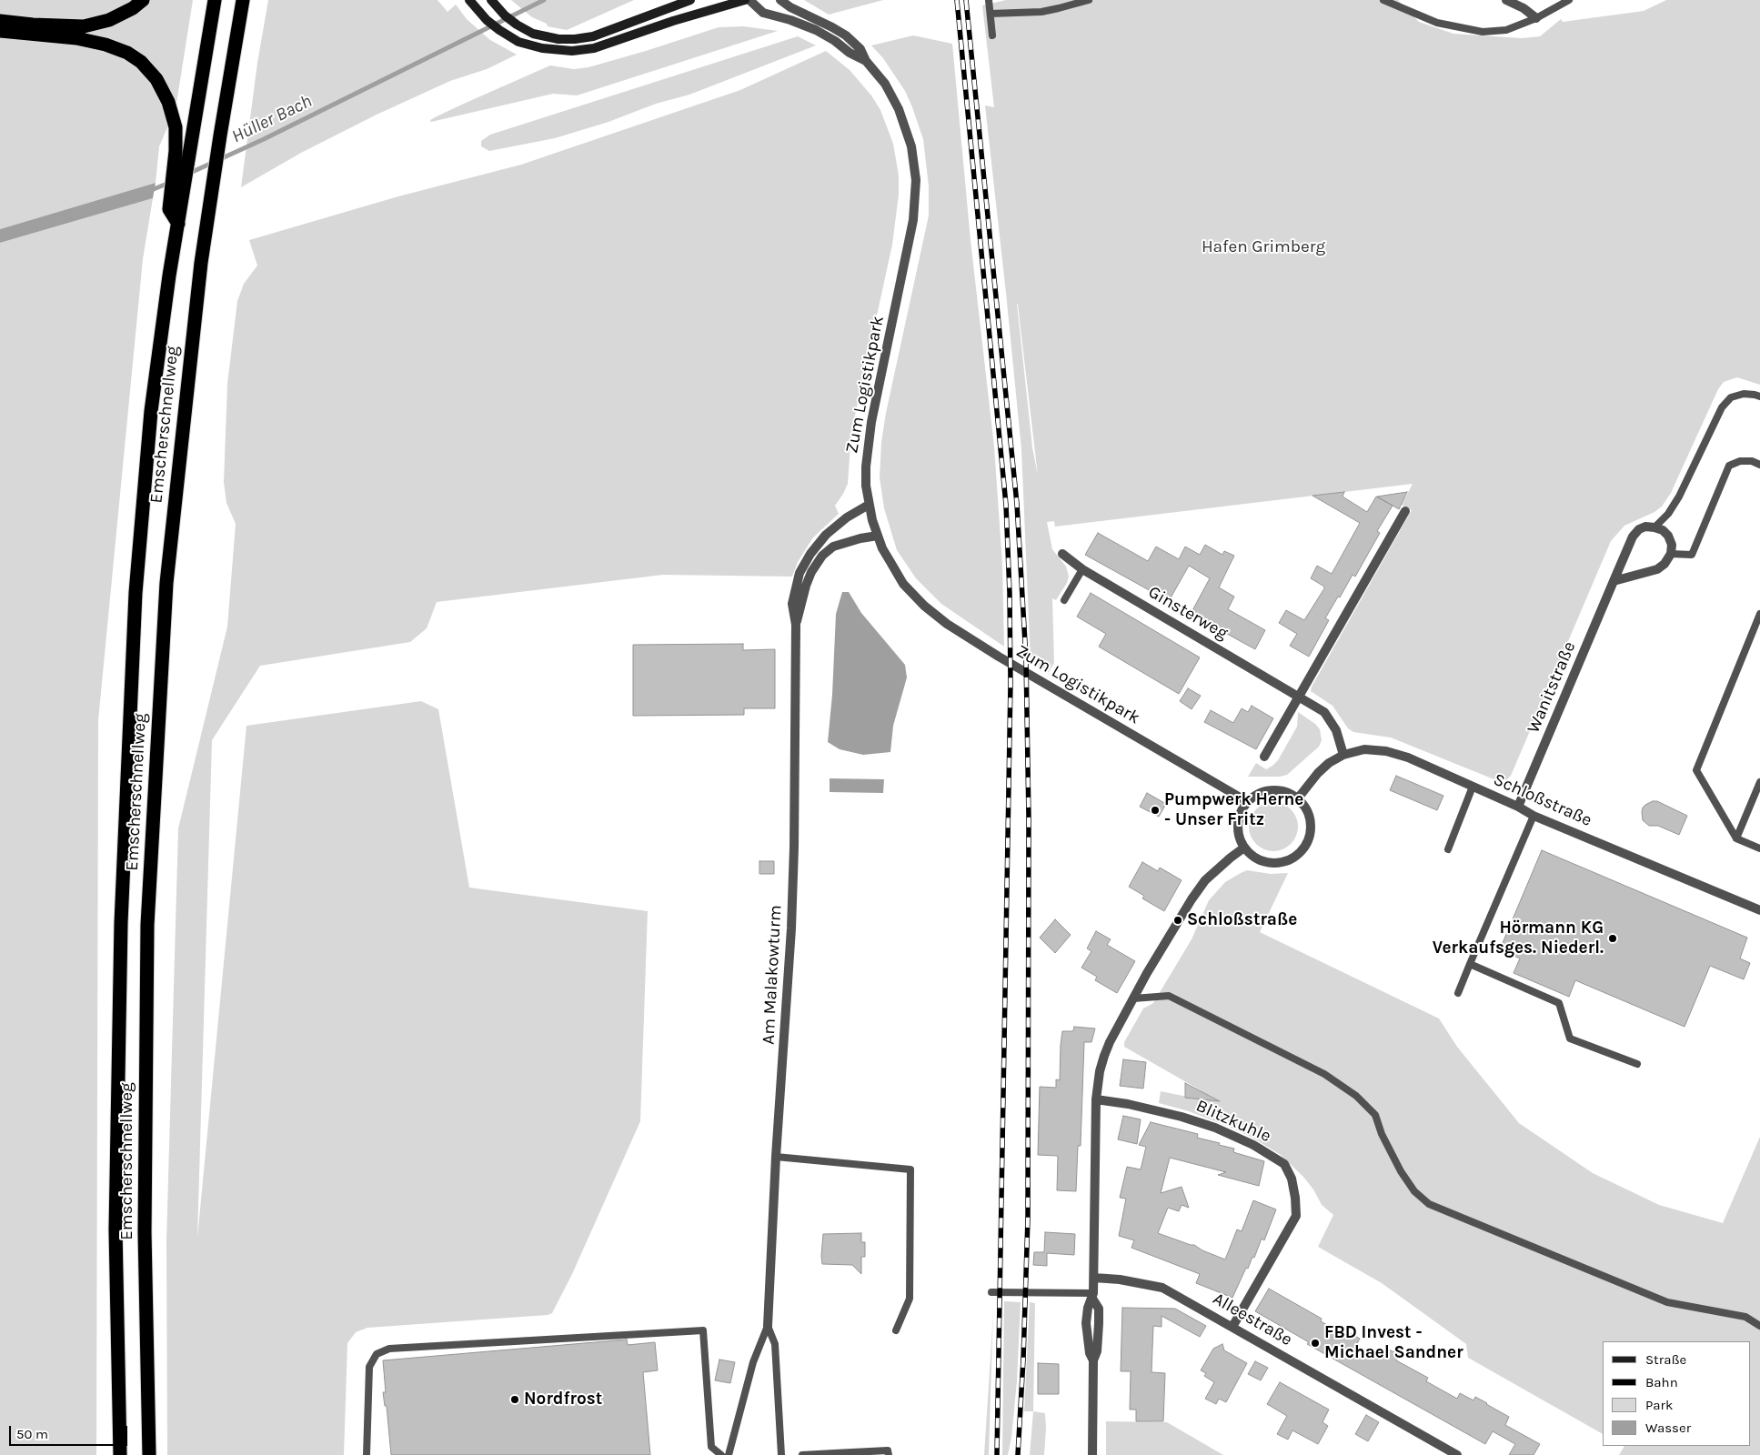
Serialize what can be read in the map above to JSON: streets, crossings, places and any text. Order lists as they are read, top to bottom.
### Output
{
  "streets": {
    "highway": ["Emscherschnellweg"],
    "street": [
      "Zum Logistikpark",
      "Ginsterweg",
      "Wanitstraße",
      "Schloßstraße",
      "Am Malakowturm",
      "Blitzkuhle",
      "Alleestraße"
    ]
  },
  "crossings": [
    ["Zum Logistikpark", "Schloßstraße"],
    ["Zum Logistikpark", "Am Malakowturm"],
    ["Ginsterweg", "Schloßstraße"],
    ["Wanitstraße", "Schloßstraße"],
    ["Blitzkuhle", "Alleestraße"]
  ],
  "water": ["Hüller Bach"],
  "parks": ["Hafen Grimberg"],
  "places": [
    "Pumpwerk Herne - Unser Fritz",
    "Schloßstraße",
    "Hörmann KG Verkaufsges. Niederl.",
    "FBD Invest - Michael Sandner",
    "Nordfrost"
  ],
  "legend": [
    "Straße",
    "Bahn",
    "Park",
    "Wasser"
  ],
  "scale_bar": "50 m"
}
